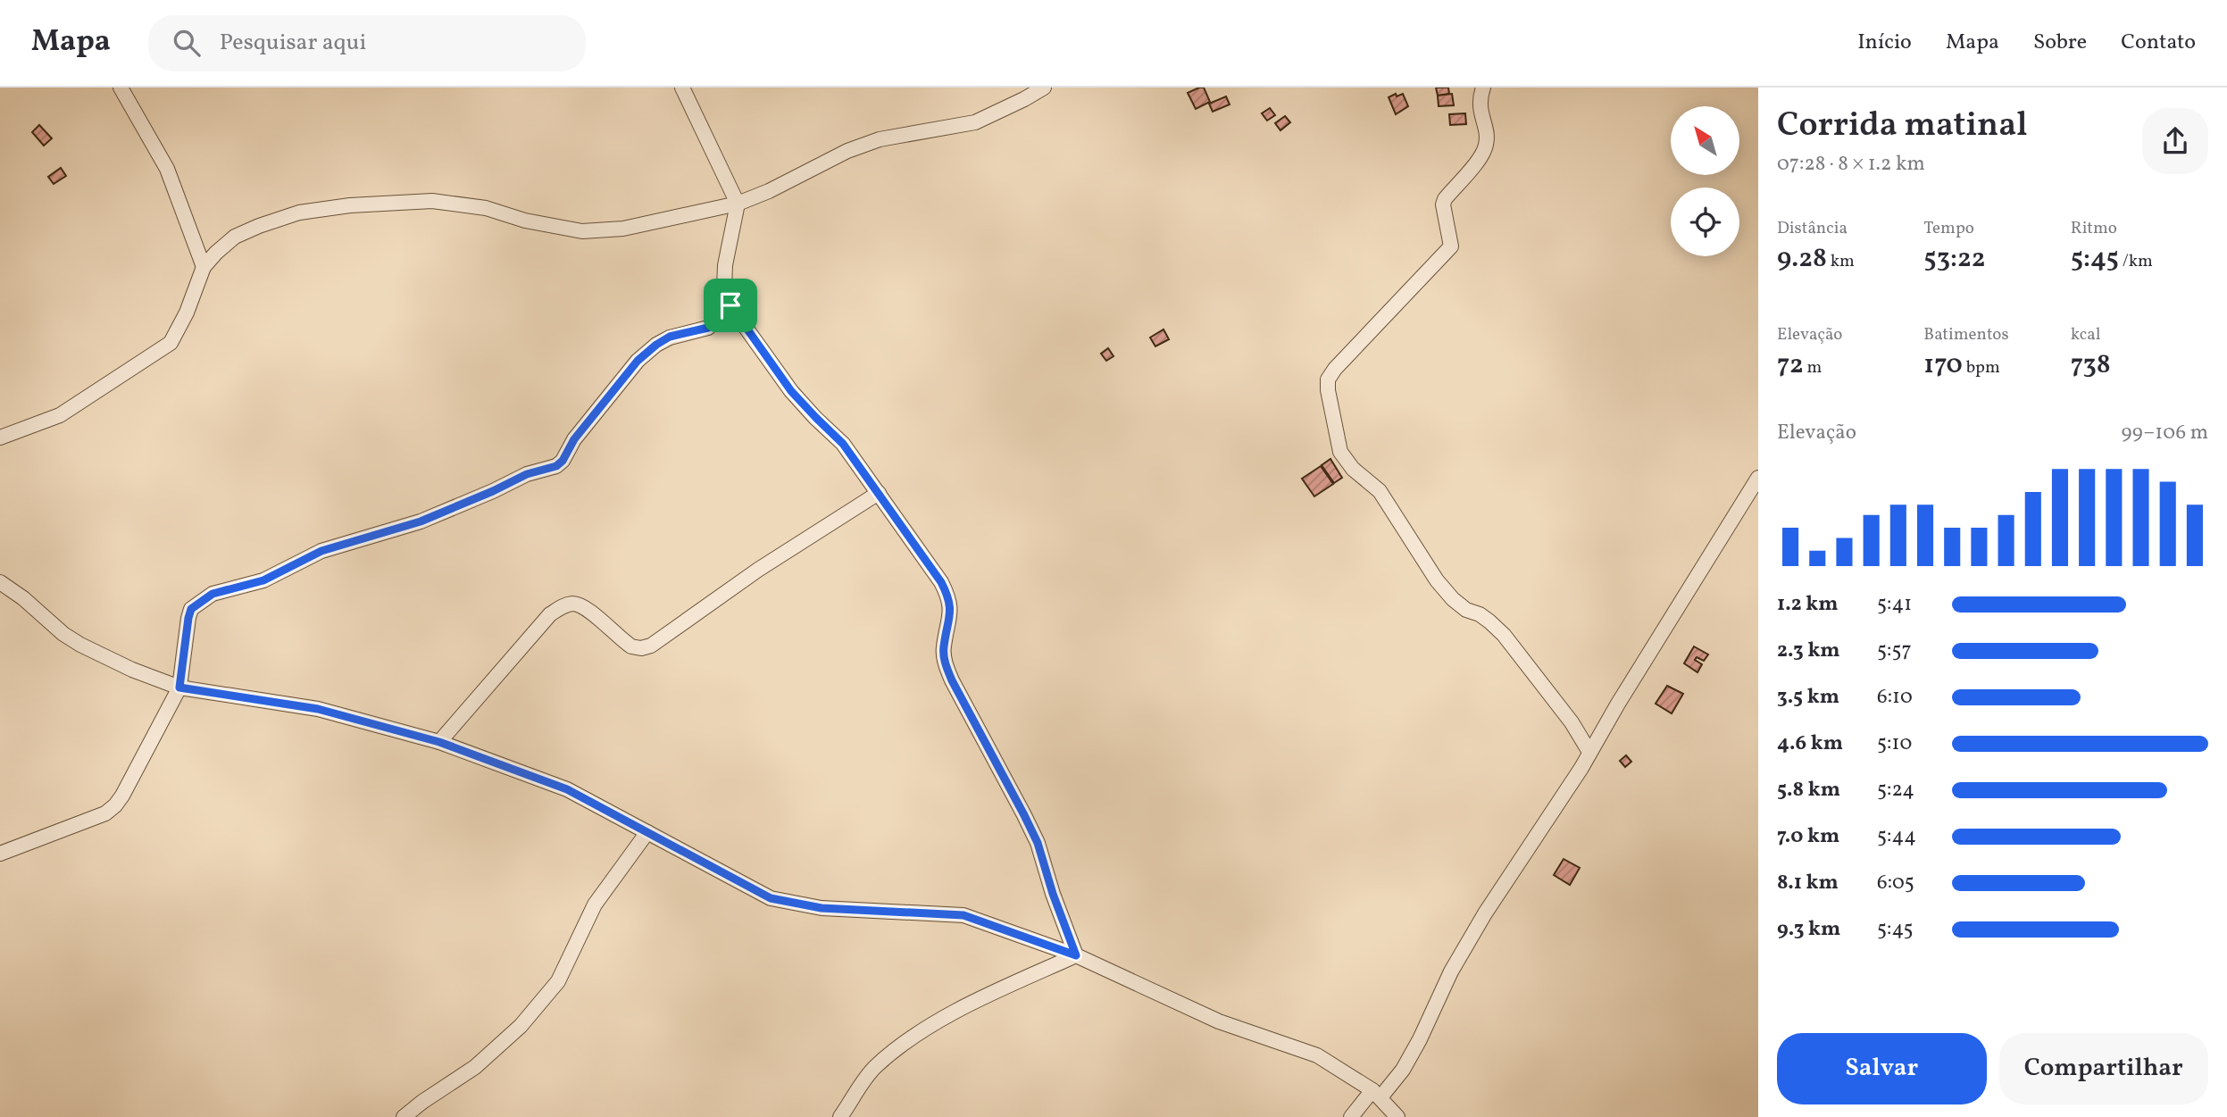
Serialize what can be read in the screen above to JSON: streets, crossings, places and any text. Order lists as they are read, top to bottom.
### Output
{
  "north": "top left",
  "page": {
    "header": "Mapa",
    "search": "Pesquisar aqui",
    "nav": [
      "Início",
      "Mapa",
      "Sobre",
      "Contato"
    ],
    "heading": ["Corrida matinal", "07:28 · 8 × 1.2 km"],
    "stats": [
      ["Distância", "9.28 km"],
      ["Tempo", "53:22"],
      ["Ritmo", "5:45 /km"],
      ["Elevação", "72 m"],
      ["Batimentos", "170 bpm"],
      ["kcal", "738"]
    ],
    "chart": ["Elevação", "99–106 m"],
    "list": [
      {
        "name": "1.2 km",
        "note": "5:41"
      },
      {
        "name": "2.3 km",
        "note": "5:57"
      },
      {
        "name": "3.5 km",
        "note": "6:10"
      },
      {
        "name": "4.6 km",
        "note": "5:10"
      },
      {
        "name": "5.8 km",
        "note": "5:24"
      },
      {
        "name": "7.0 km",
        "note": "5:44"
      },
      {
        "name": "8.1 km",
        "note": "6:05"
      },
      {
        "name": "9.3 km",
        "note": "5:45"
      }
    ],
    "buttons": ["Salvar", "Compartilhar"]
  }
}
